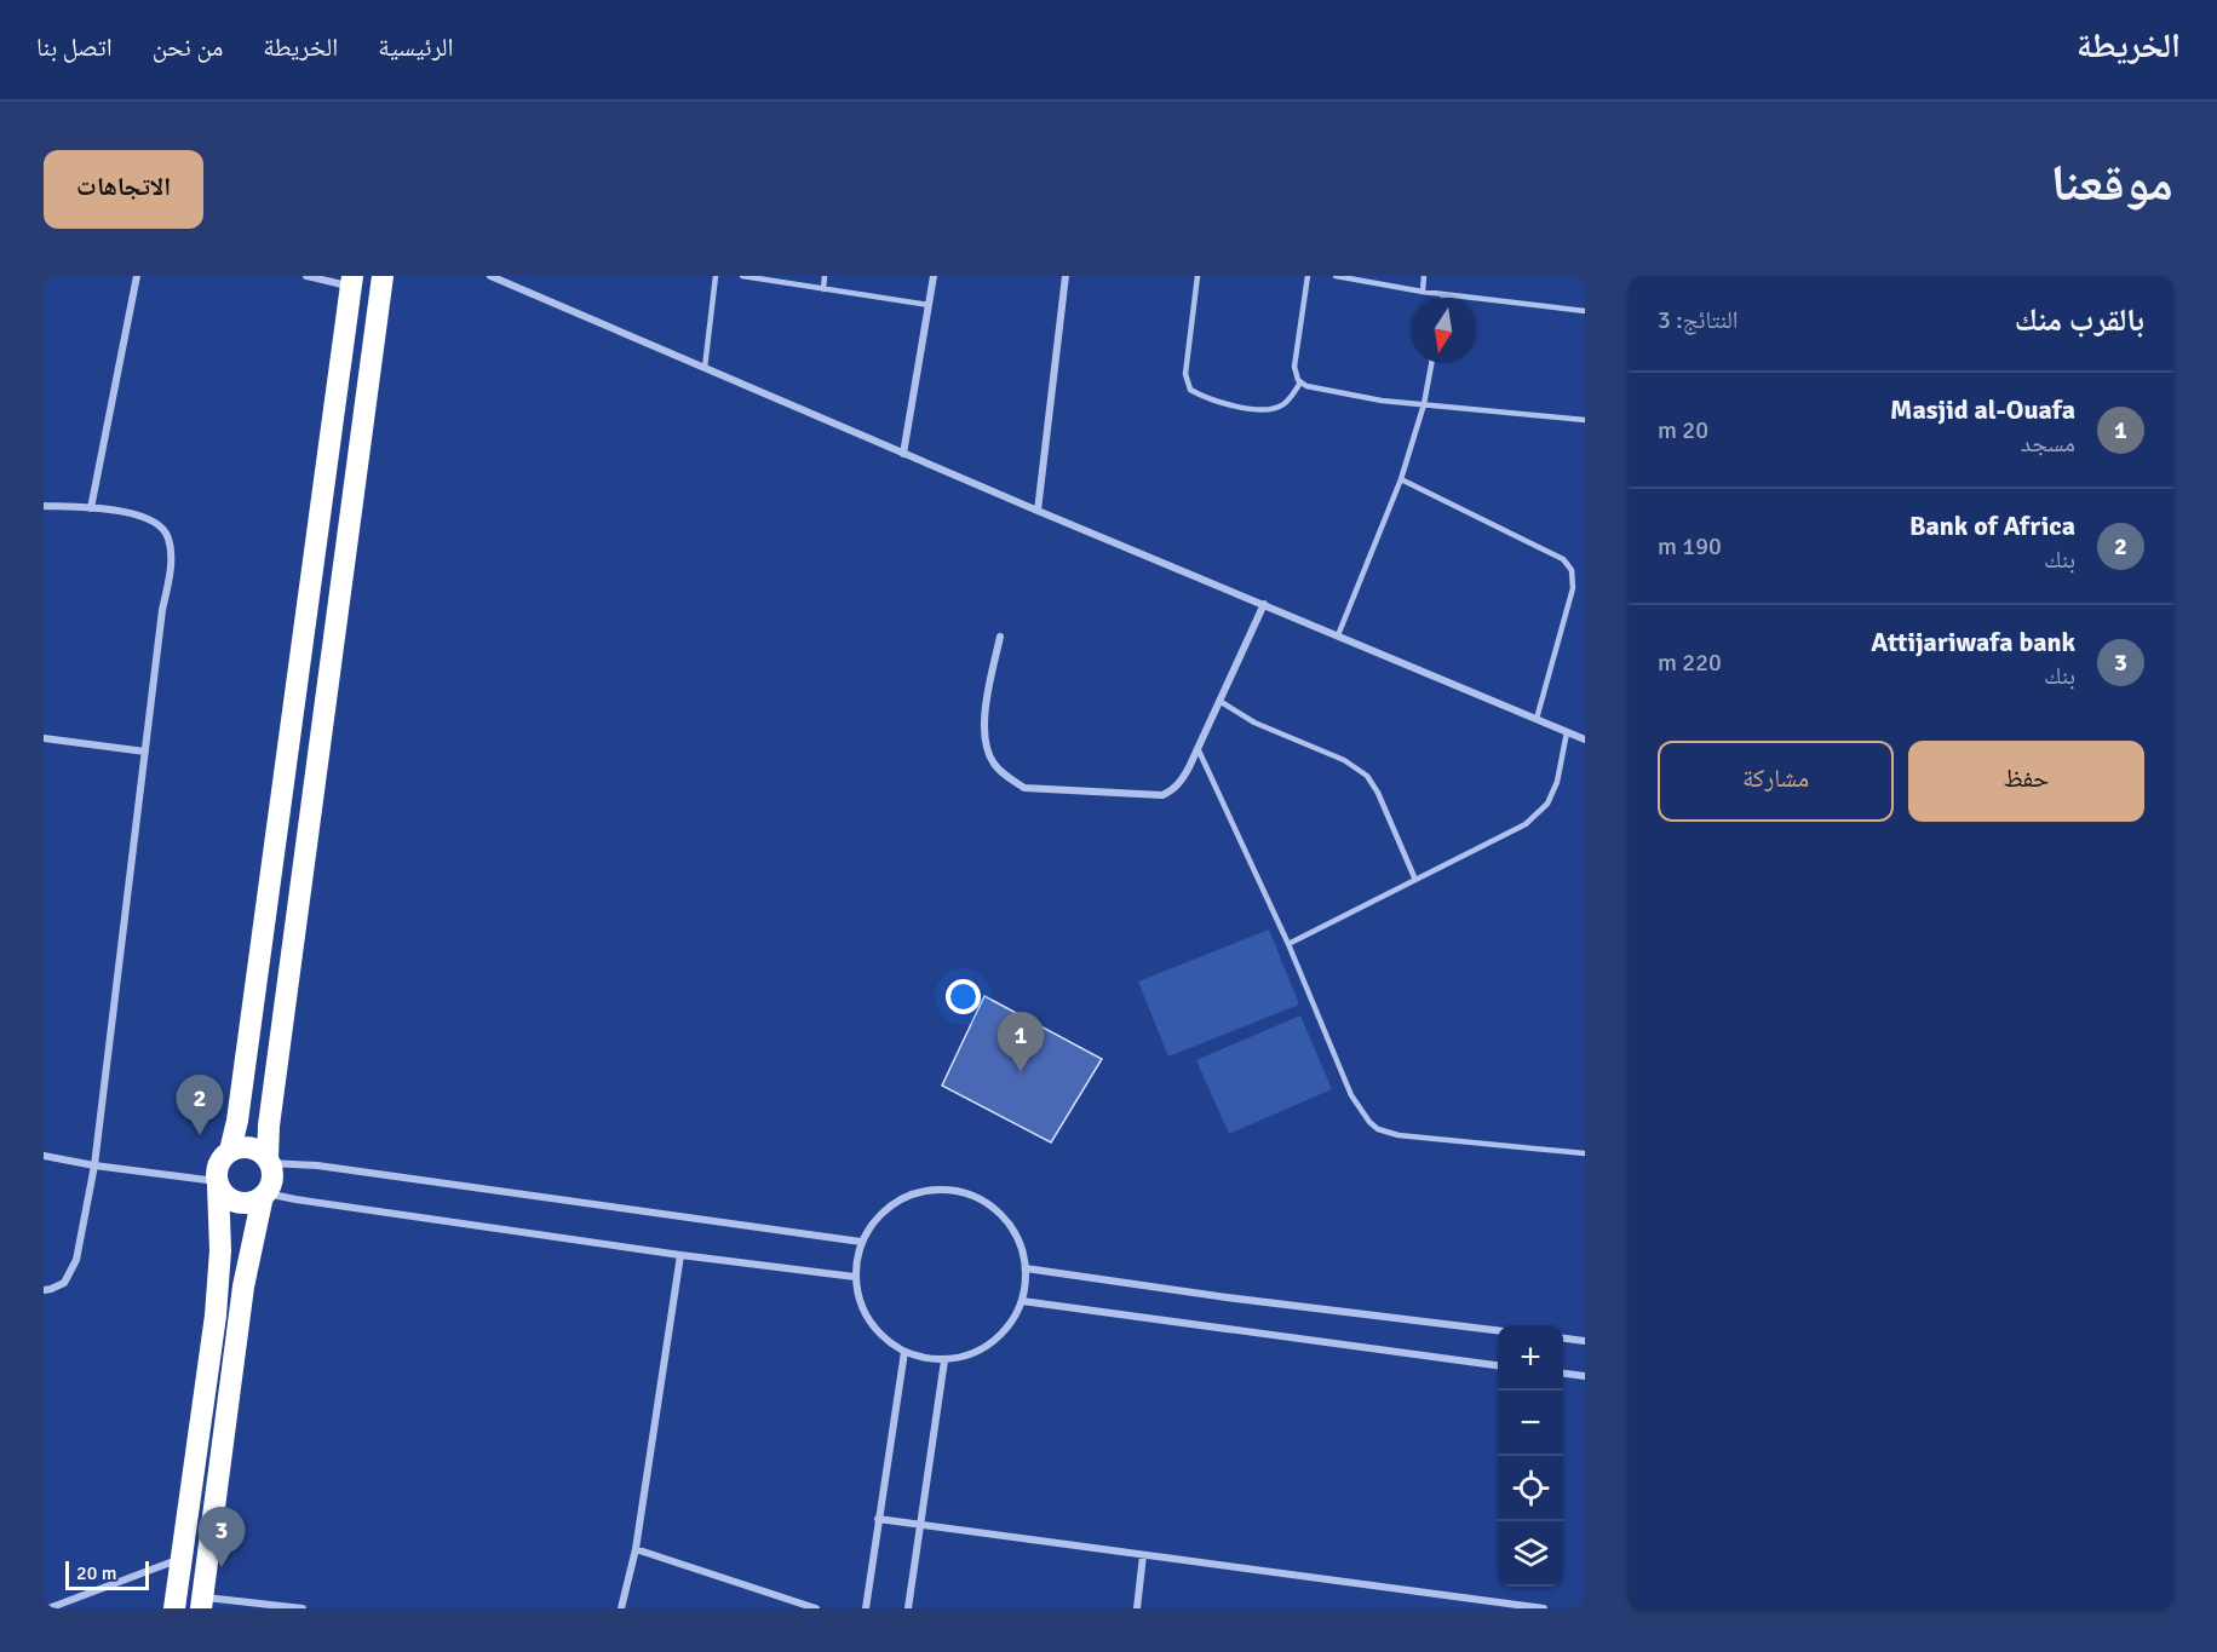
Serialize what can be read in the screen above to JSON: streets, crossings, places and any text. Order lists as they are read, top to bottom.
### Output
{
  "scale_bar": "20 m",
  "north": "bottom",
  "page": {
    "header": "الخريطة",
    "nav": [
      "الرئيسية",
      "الخريطة",
      "من نحن",
      "اتصل بنا"
    ],
    "title": "موقعنا",
    "buttons": [
      "الاتجاهات",
      ["حفظ", "مشاركة"]
    ],
    "heading": ["بالقرب منك", "النتائج: 3"],
    "list": [
      {
        "mark": "1",
        "name": "Masjid al-Ouafa",
        "note": "مسجد",
        "value": "20 m"
      },
      {
        "mark": "2",
        "name": "Bank of Africa",
        "note": "بنك",
        "value": "190 m"
      },
      {
        "mark": "3",
        "name": "Attijariwafa bank",
        "note": "بنك",
        "value": "220 m"
      }
    ],
    "pins": ["1", "2", "3"],
    "map_buttons": ["+", "−"],
    "scale": "20 m"
  }
}
